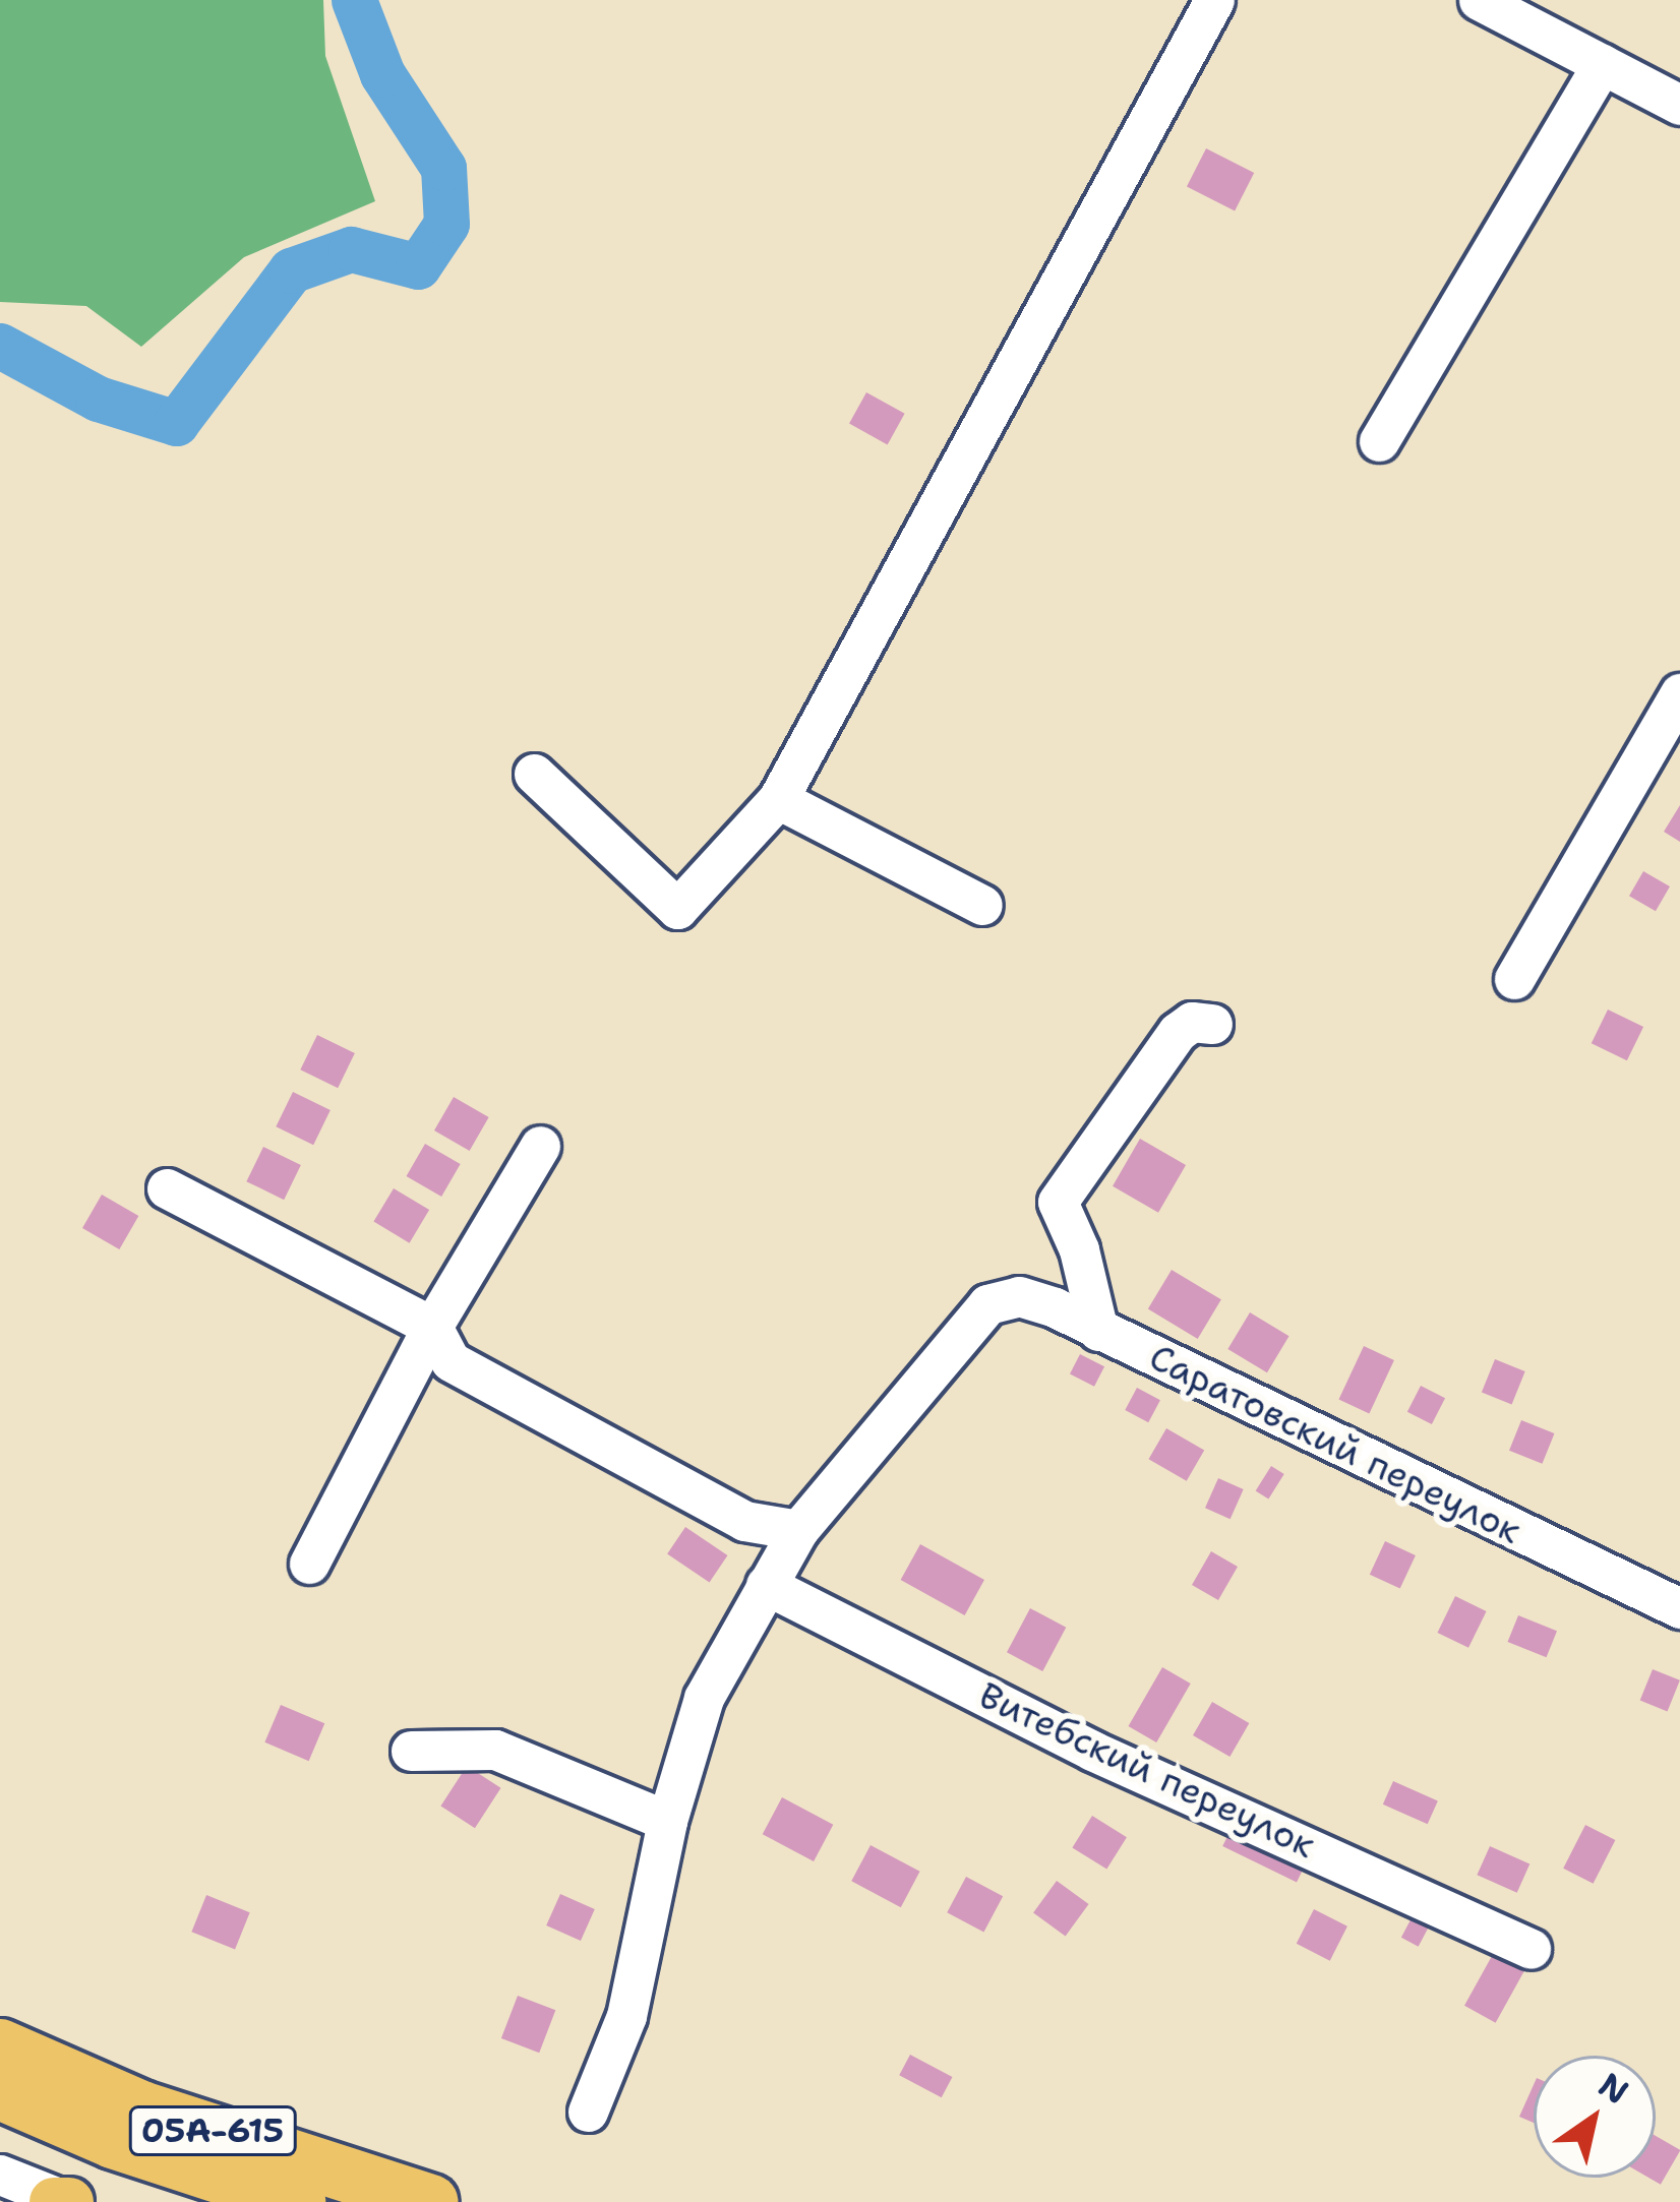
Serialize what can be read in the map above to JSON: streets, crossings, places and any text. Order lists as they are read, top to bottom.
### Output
{
  "streets": {
    "highway": ["05А-615"],
    "street": ["Саратовский переулок", "Витебский переулок"]
  },
  "north": "top right"
}
